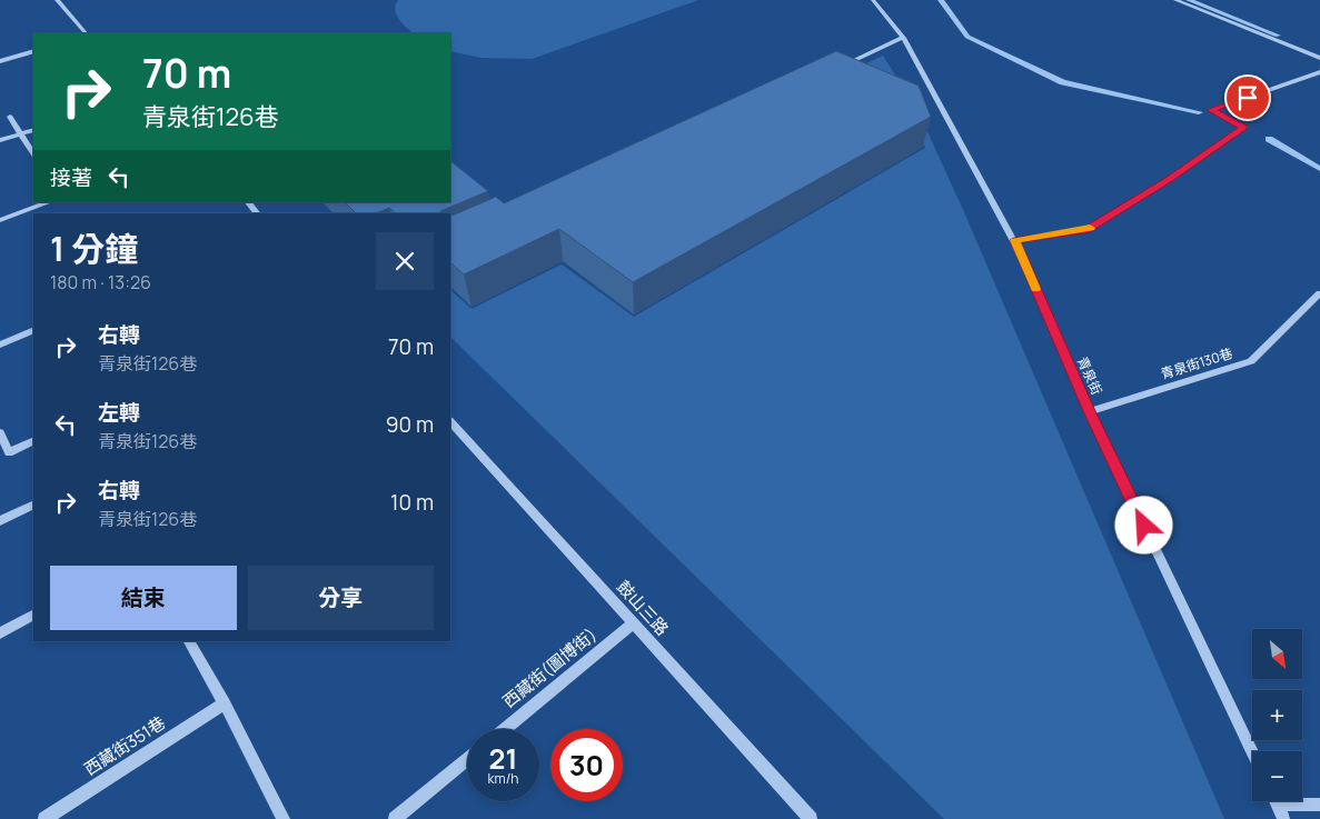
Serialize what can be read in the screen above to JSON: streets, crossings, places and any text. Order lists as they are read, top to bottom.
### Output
{
  "streets": {
    "street": [
      "青泉街130巷",
      "青泉街",
      "鼓山三路",
      "西藏街(圖博街)"
    ],
    "lane": ["西藏街351巷"]
  },
  "crossings": [
    ["青泉街130巷", "青泉街"],
    ["鼓山三路", "西藏街(圖博街)"]
  ],
  "north": "bottom right",
  "page": {
    "turn": ["70 m", "青泉街126巷"],
    "then": "接著",
    "heading": ["1 分鐘", "180 m · 13:26"],
    "list": [
      {
        "name": "右轉",
        "note": "青泉街126巷",
        "value": "70 m"
      },
      {
        "name": "左轉",
        "note": "青泉街126巷",
        "value": "90 m"
      },
      {
        "name": "右轉",
        "note": "青泉街126巷",
        "value": "10 m"
      }
    ],
    "buttons": ["結束", "分享"],
    "map_buttons": ["+", "−"],
    "speed": "21 km/h",
    "limit": "30"
  }
}
